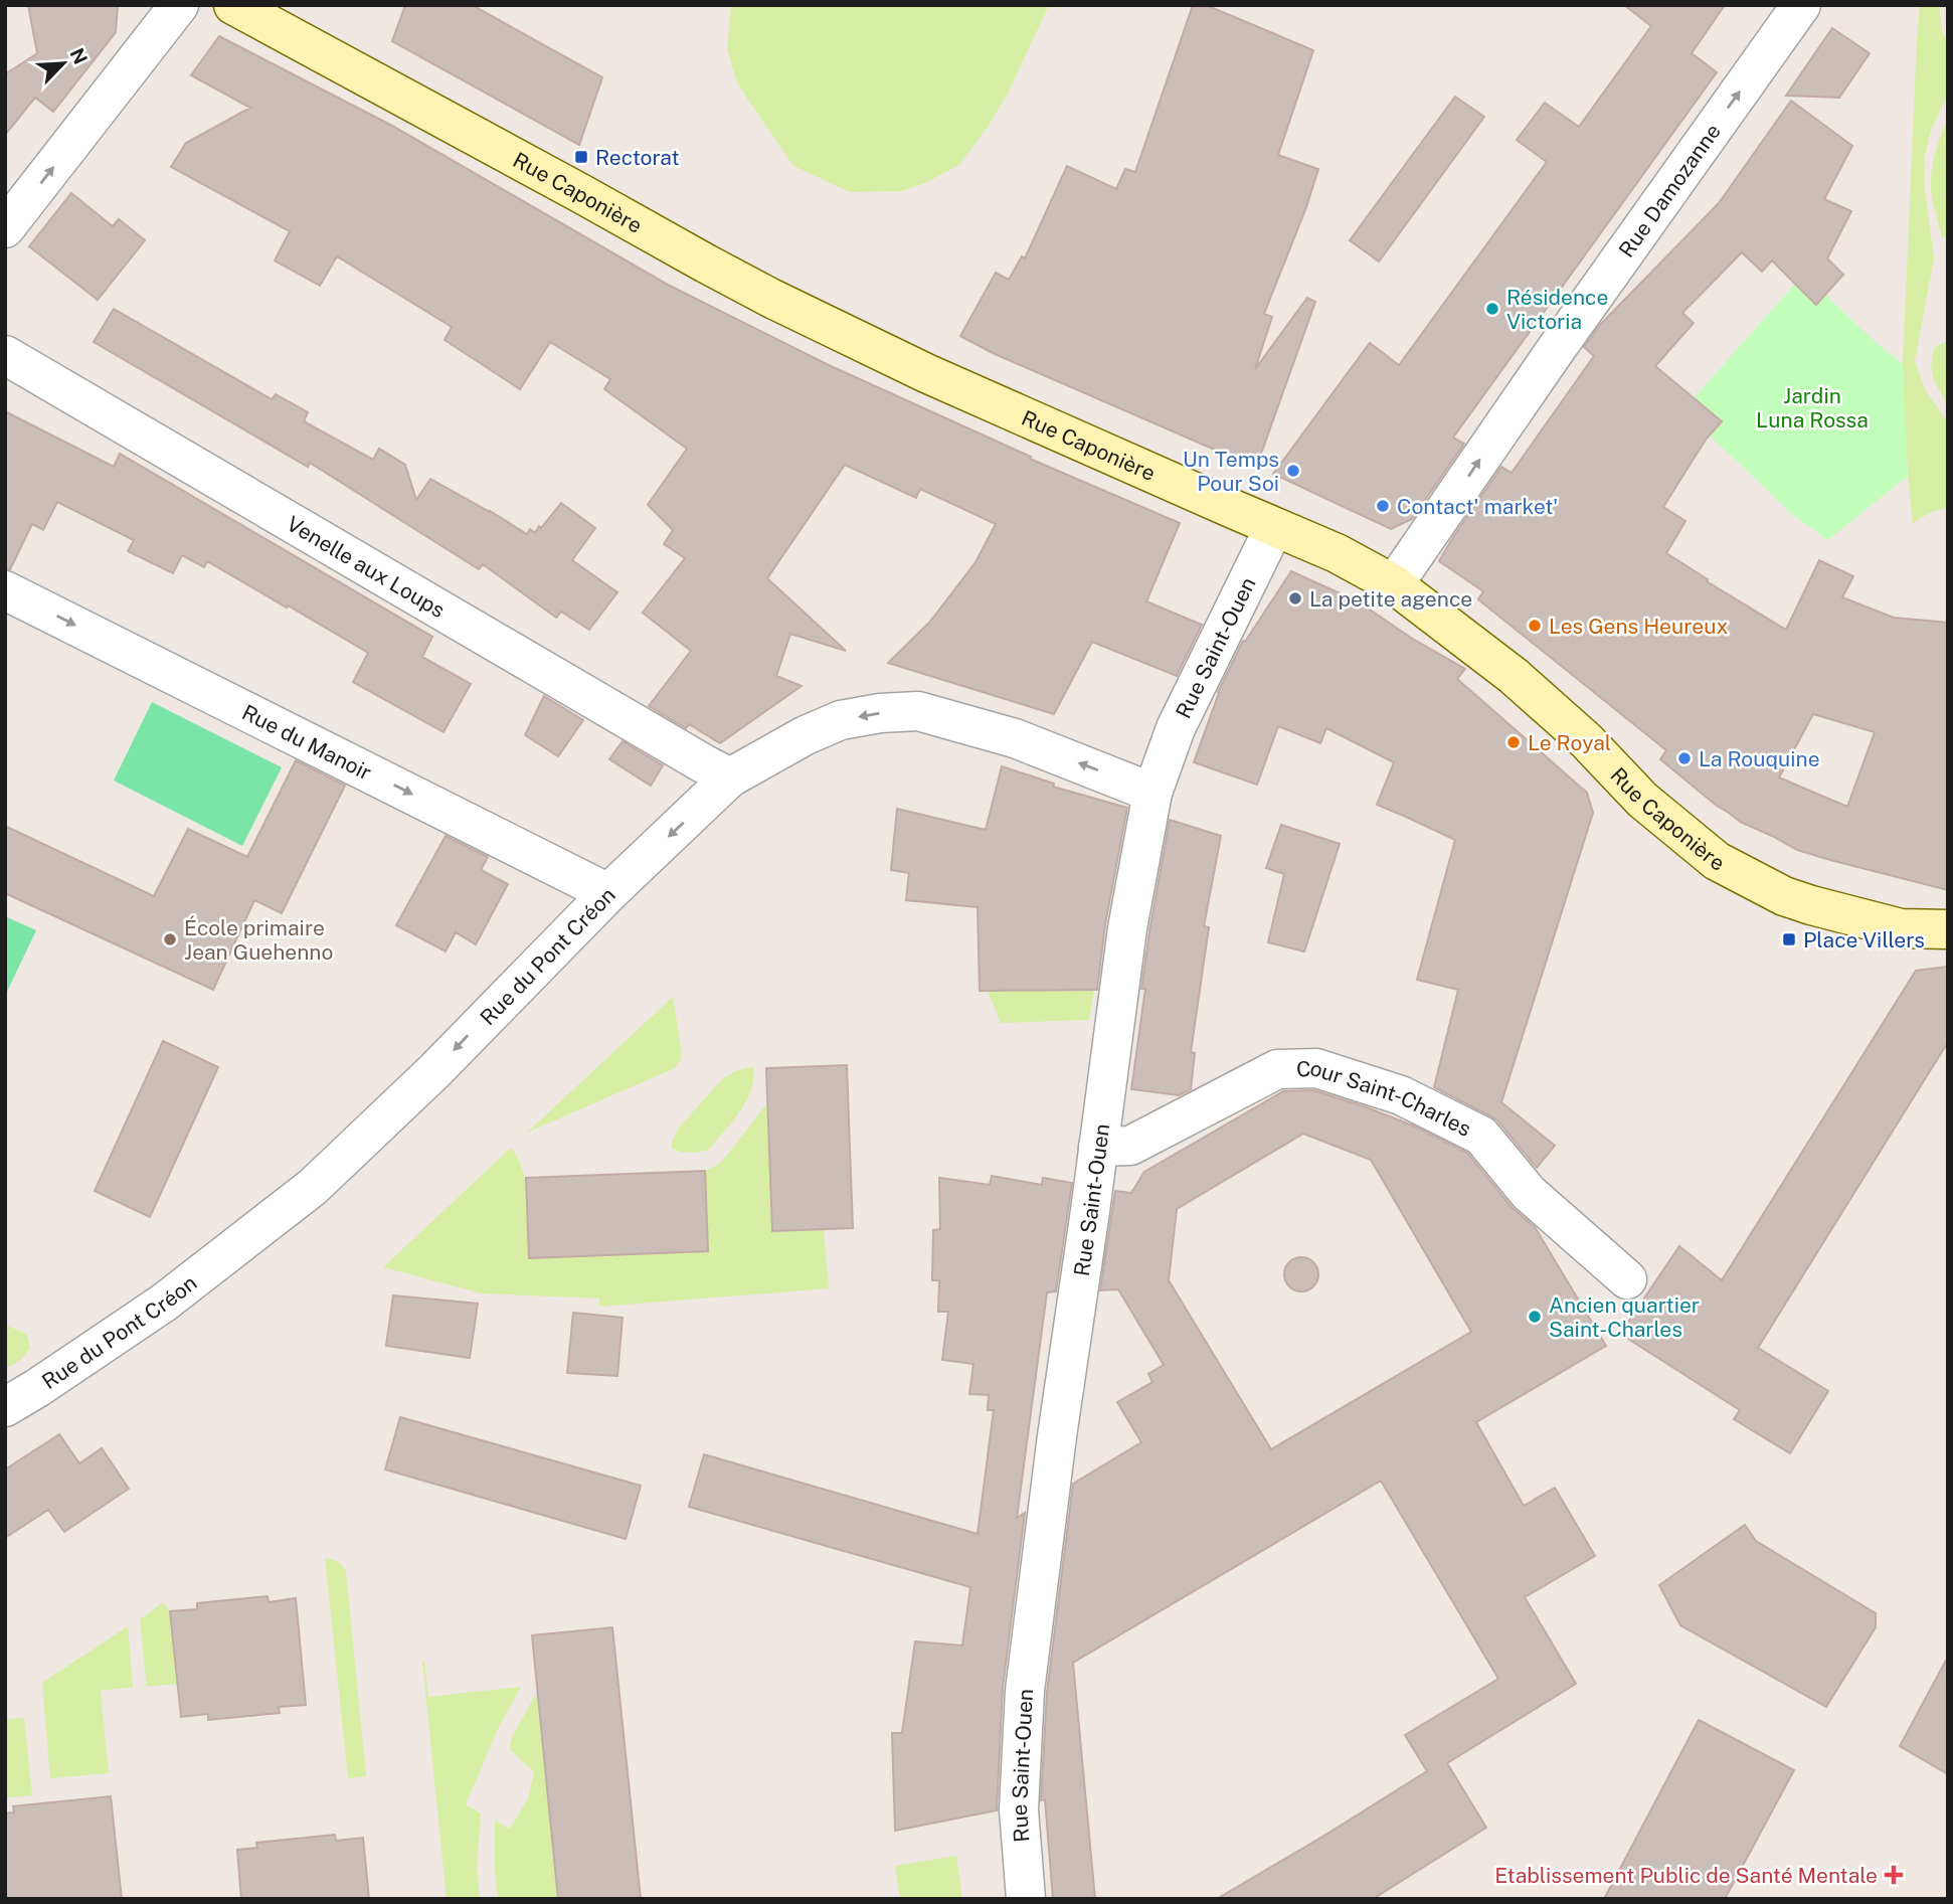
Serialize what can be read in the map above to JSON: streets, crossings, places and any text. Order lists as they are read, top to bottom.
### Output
{
  "streets": {
    "main road": ["Rue Caponière"],
    "street": [
      "Rue Damozanne",
      "Venelle aux Loups",
      "Rue Saint-Ouen",
      "Rue du Manoir",
      "Rue du Pont Créon",
      "Cour Saint-Charles"
    ]
  },
  "crossings": [
    ["Rue Damozanne", "Rue Caponière"],
    ["Rue Caponière", "Rue Saint-Ouen"],
    ["Venelle aux Loups", "Rue du Pont Créon"],
    ["Rue Saint-Ouen", "Rue du Pont Créon"],
    ["Rue Saint-Ouen", "Cour Saint-Charles"],
    ["Rue du Manoir", "Rue du Pont Créon"]
  ],
  "one_way": ["Rue Damozanne", "Rue du Manoir", "Rue du Pont Créon"],
  "parks": ["Jardin Luna Rossa"],
  "places": {
    "transit": ["Rectorat", "Place Villers"],
    "other": [
      "Résidence Victoria",
      "Un Temps Pour Soi",
      "Contact' market'",
      "La petite agence",
      "Les Gens Heureux",
      "Le Royal",
      "La Rouquine",
      "École primaire Jean Guehenno",
      "Ancien quartier Saint-Charles"
    ],
    "health": ["Etablissement Public de Santé Mentale"]
  },
  "north": "top right"
}
